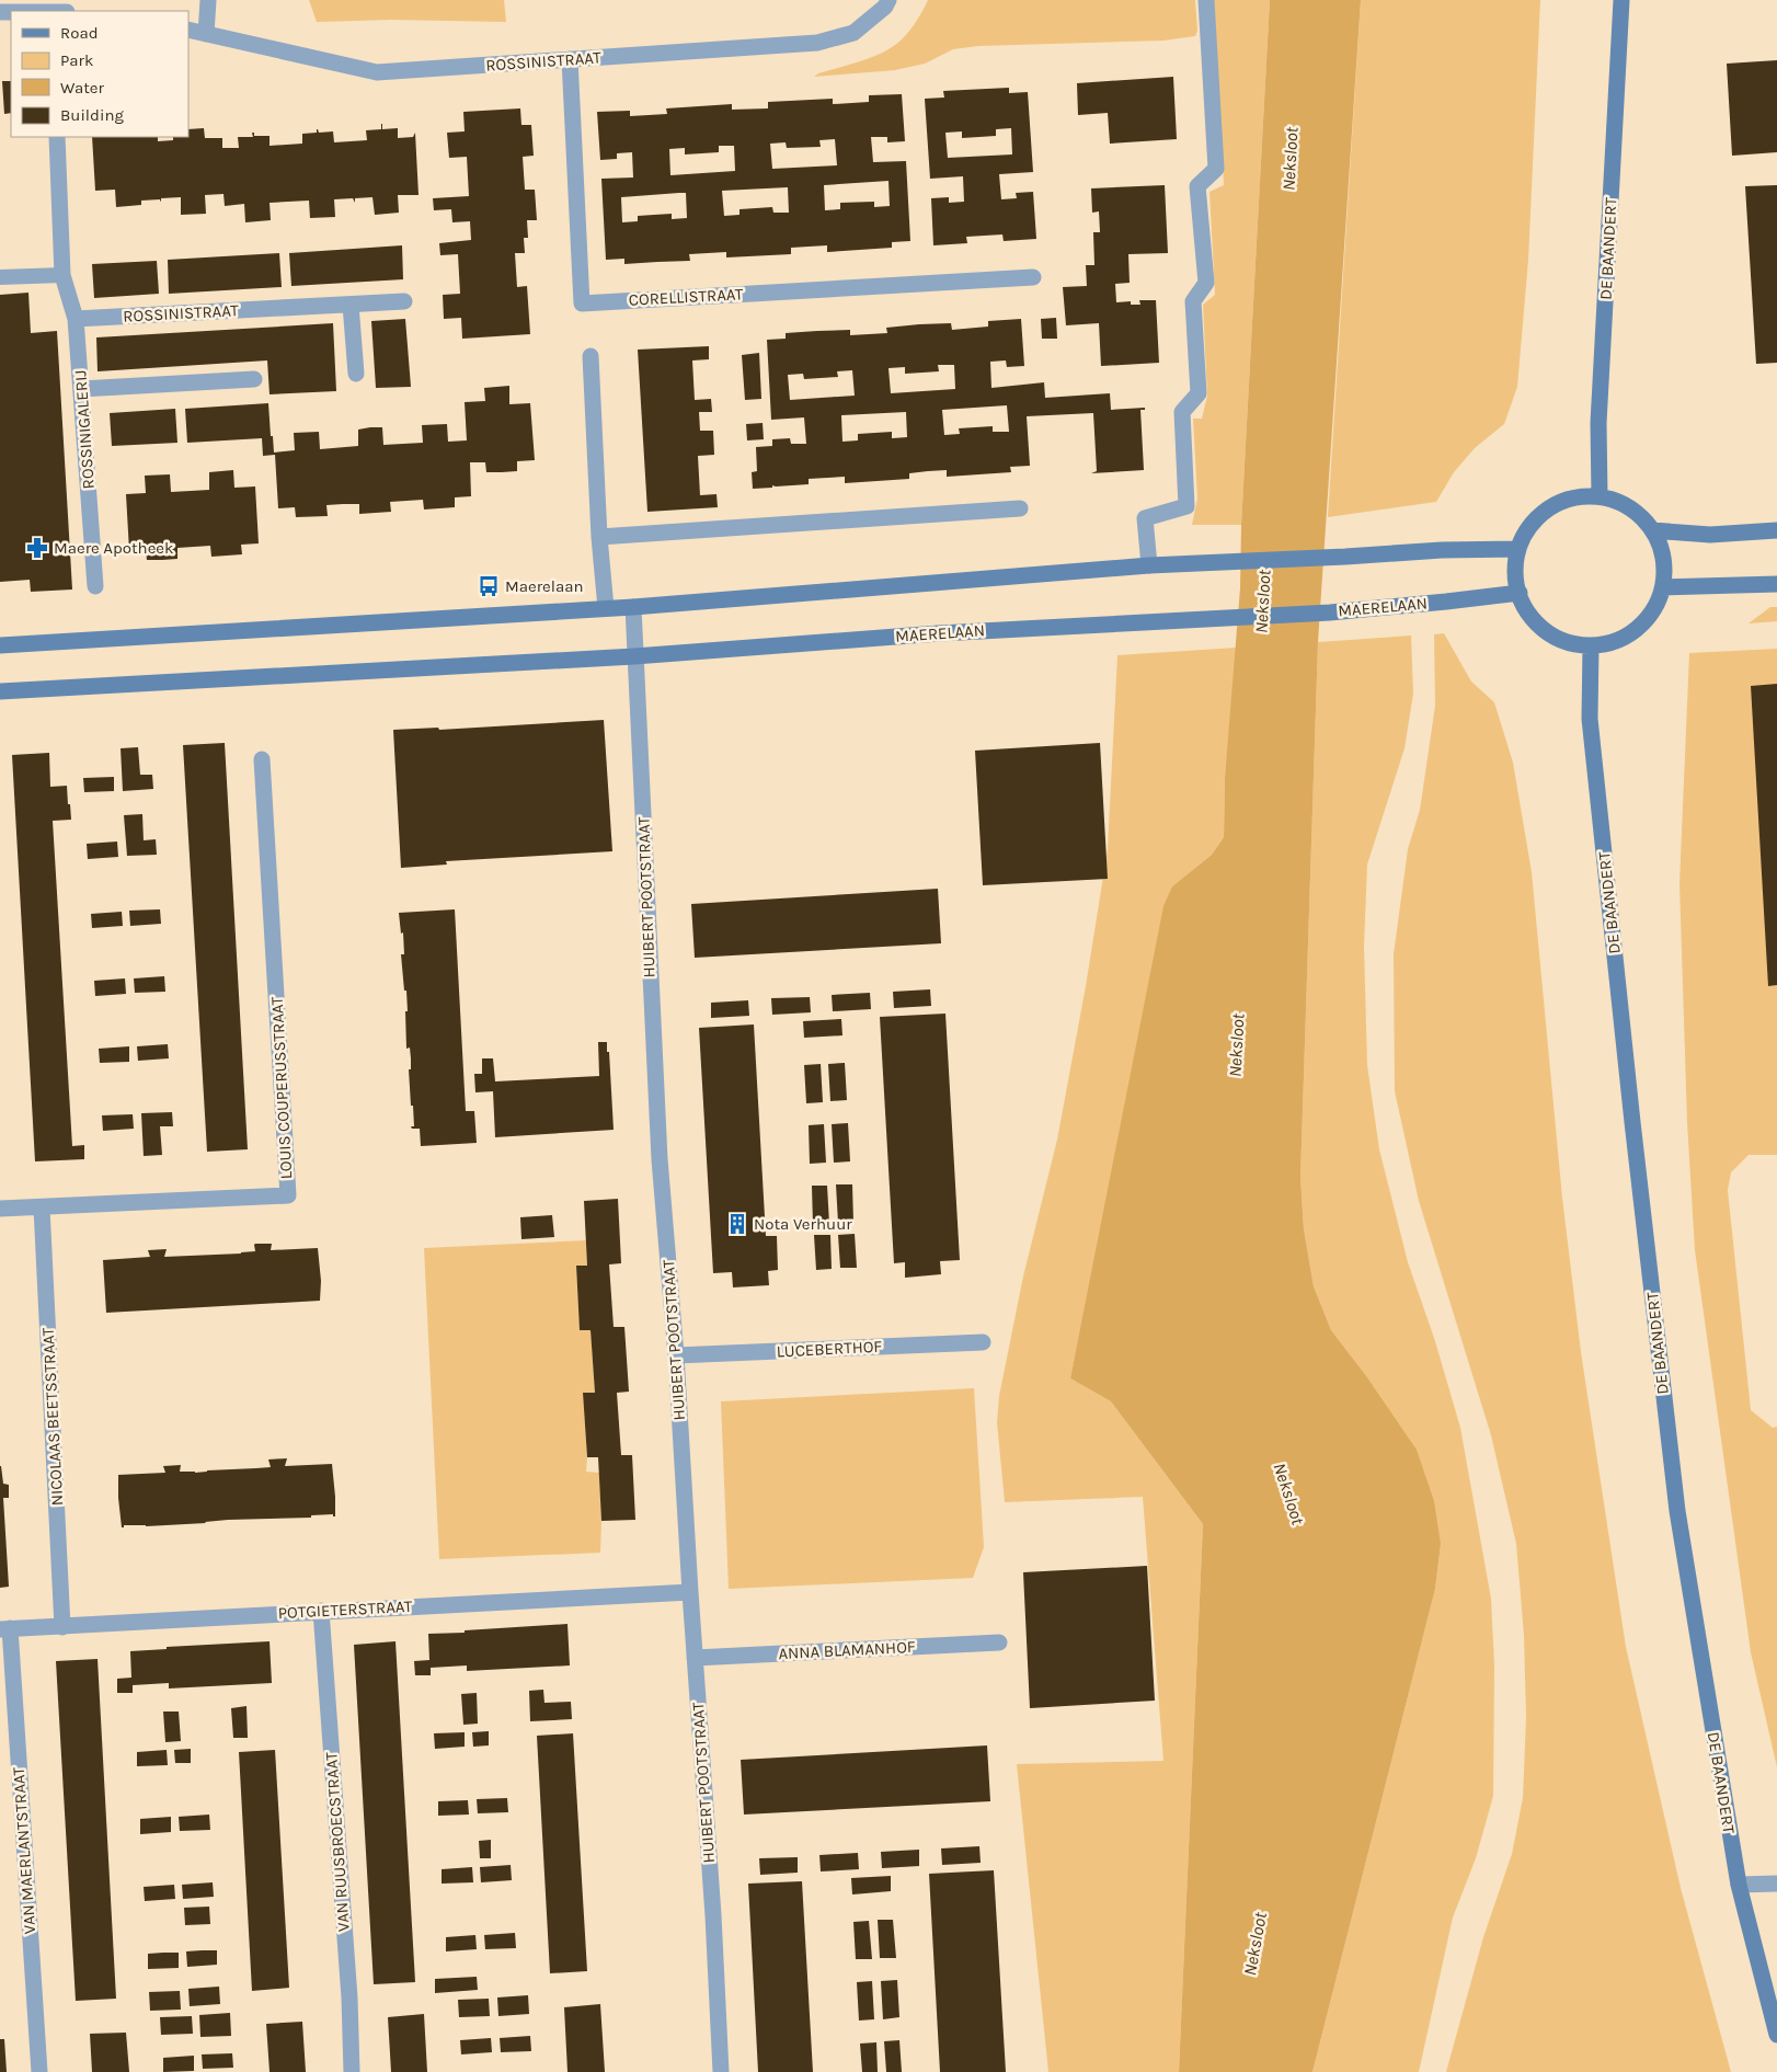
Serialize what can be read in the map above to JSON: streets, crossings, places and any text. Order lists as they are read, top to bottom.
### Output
{
  "streets": {
    "street": [
      "ROSSINISTRAAT",
      "DE BAANDERT",
      "CORELLISTRAAT",
      "ROSSINIGALERIJ",
      "MAERELAAN",
      "HUIBERT POOTSTRAAT",
      "LOUIS COUPERUSSTRAAT",
      "LUCEBERTHOF",
      "NICOLAAS BEETSSTRAAT",
      "POTGIETERSTRAAT",
      "ANNA BLAMANHOF",
      "VAN RUUSBROECSTRAAT",
      "VAN MAERLANTSTRAAT"
    ]
  },
  "crossings": [
    ["ROSSINISTRAAT", "CORELLISTRAAT"],
    ["ROSSINISTRAAT", "ROSSINIGALERIJ"],
    ["DE BAANDERT", "MAERELAAN"],
    ["MAERELAAN", "HUIBERT POOTSTRAAT"],
    ["HUIBERT POOTSTRAAT", "LUCEBERTHOF"],
    ["HUIBERT POOTSTRAAT", "POTGIETERSTRAAT"],
    ["HUIBERT POOTSTRAAT", "ANNA BLAMANHOF"],
    ["LOUIS COUPERUSSTRAAT", "NICOLAAS BEETSSTRAAT"],
    ["NICOLAAS BEETSSTRAAT", "POTGIETERSTRAAT"],
    ["POTGIETERSTRAAT", "VAN RUUSBROECSTRAAT"],
    ["POTGIETERSTRAAT", "VAN MAERLANTSTRAAT"]
  ],
  "water": ["Neksloot"],
  "places": {
    "pharmacy": ["Maere Apotheek"],
    "bus stop": ["Maerelaan"],
    "building": ["Nota Verhuur"]
  },
  "legend": [
    "Road",
    "Park",
    "Water",
    "Building"
  ]
}
